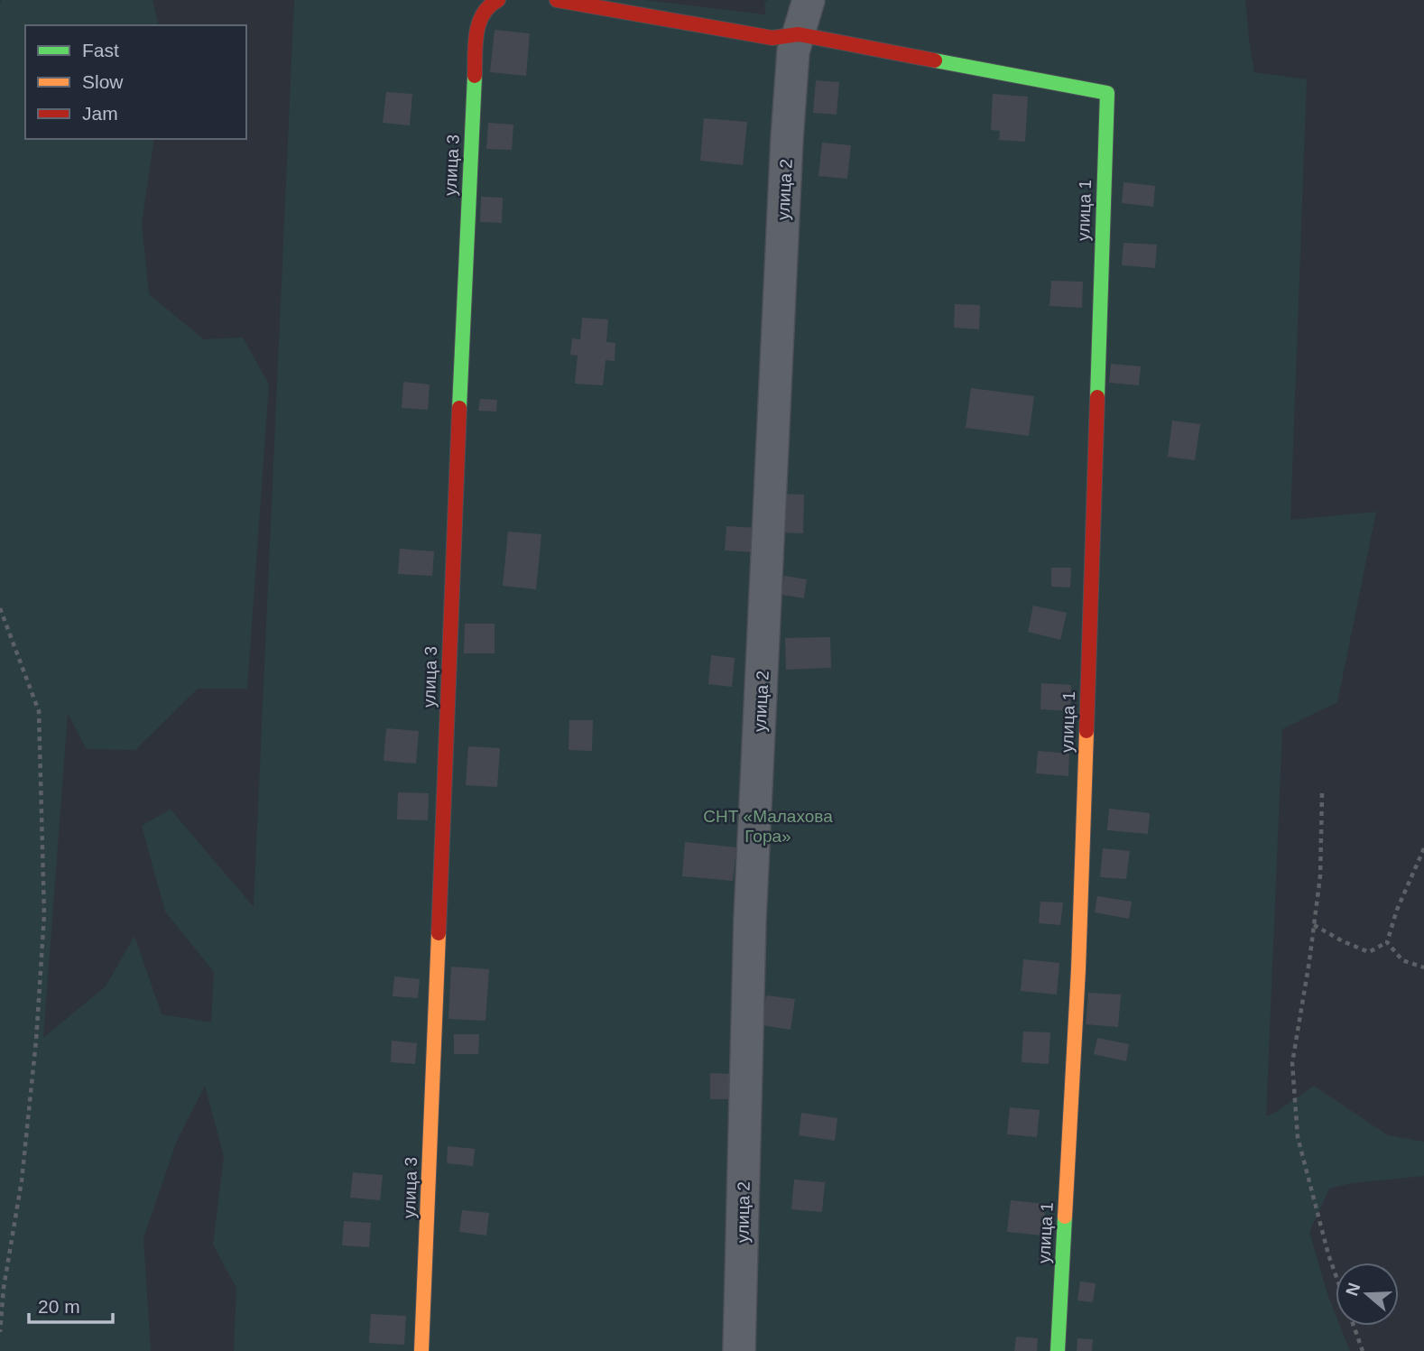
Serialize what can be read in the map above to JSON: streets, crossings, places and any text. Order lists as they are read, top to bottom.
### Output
{
  "streets": {
    "street": ["улица 3", "улица 2", "улица 1"]
  },
  "crossings": [
    ["улица 2", "улица 1"]
  ],
  "parks": ["СНТ «Малахова Гора»"],
  "legend": ["Fast", "Slow", "Jam"],
  "scale_bar": "20 m",
  "north": "left"
}
